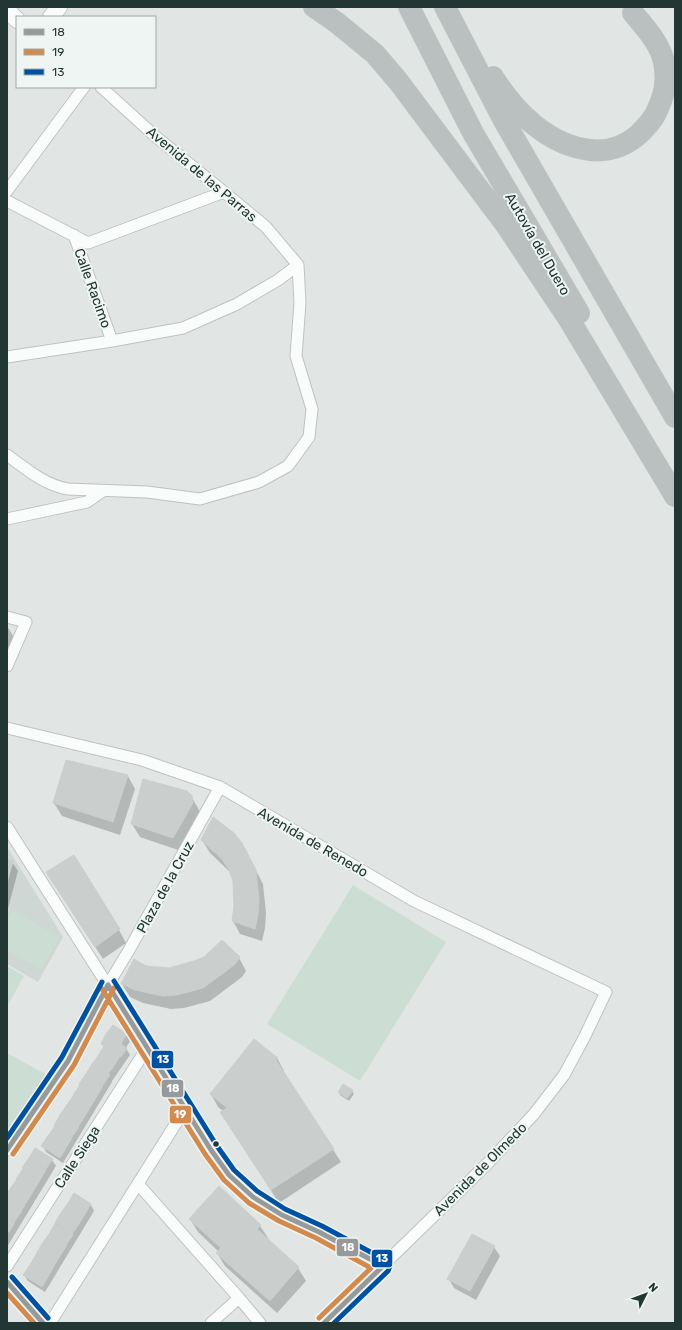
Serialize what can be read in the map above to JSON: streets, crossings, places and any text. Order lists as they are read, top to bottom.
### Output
{
  "streets": {
    "highway": ["Autovía del Duero"],
    "street": [
      "Avenida de las Parras",
      "Calle Racimo",
      "Avenida de Renedo",
      "Plaza de la Cruz",
      "Calle Siega",
      "Avenida de Olmedo"
    ]
  },
  "crossings": [
    ["Avenida de Renedo", "Plaza de la Cruz"],
    ["Avenida de Renedo", "Avenida de Olmedo"]
  ],
  "lines": ["transit line 13", "transit line 18", "transit line 19"],
  "legend": ["18", "19", "13"],
  "north": "top right"
}
